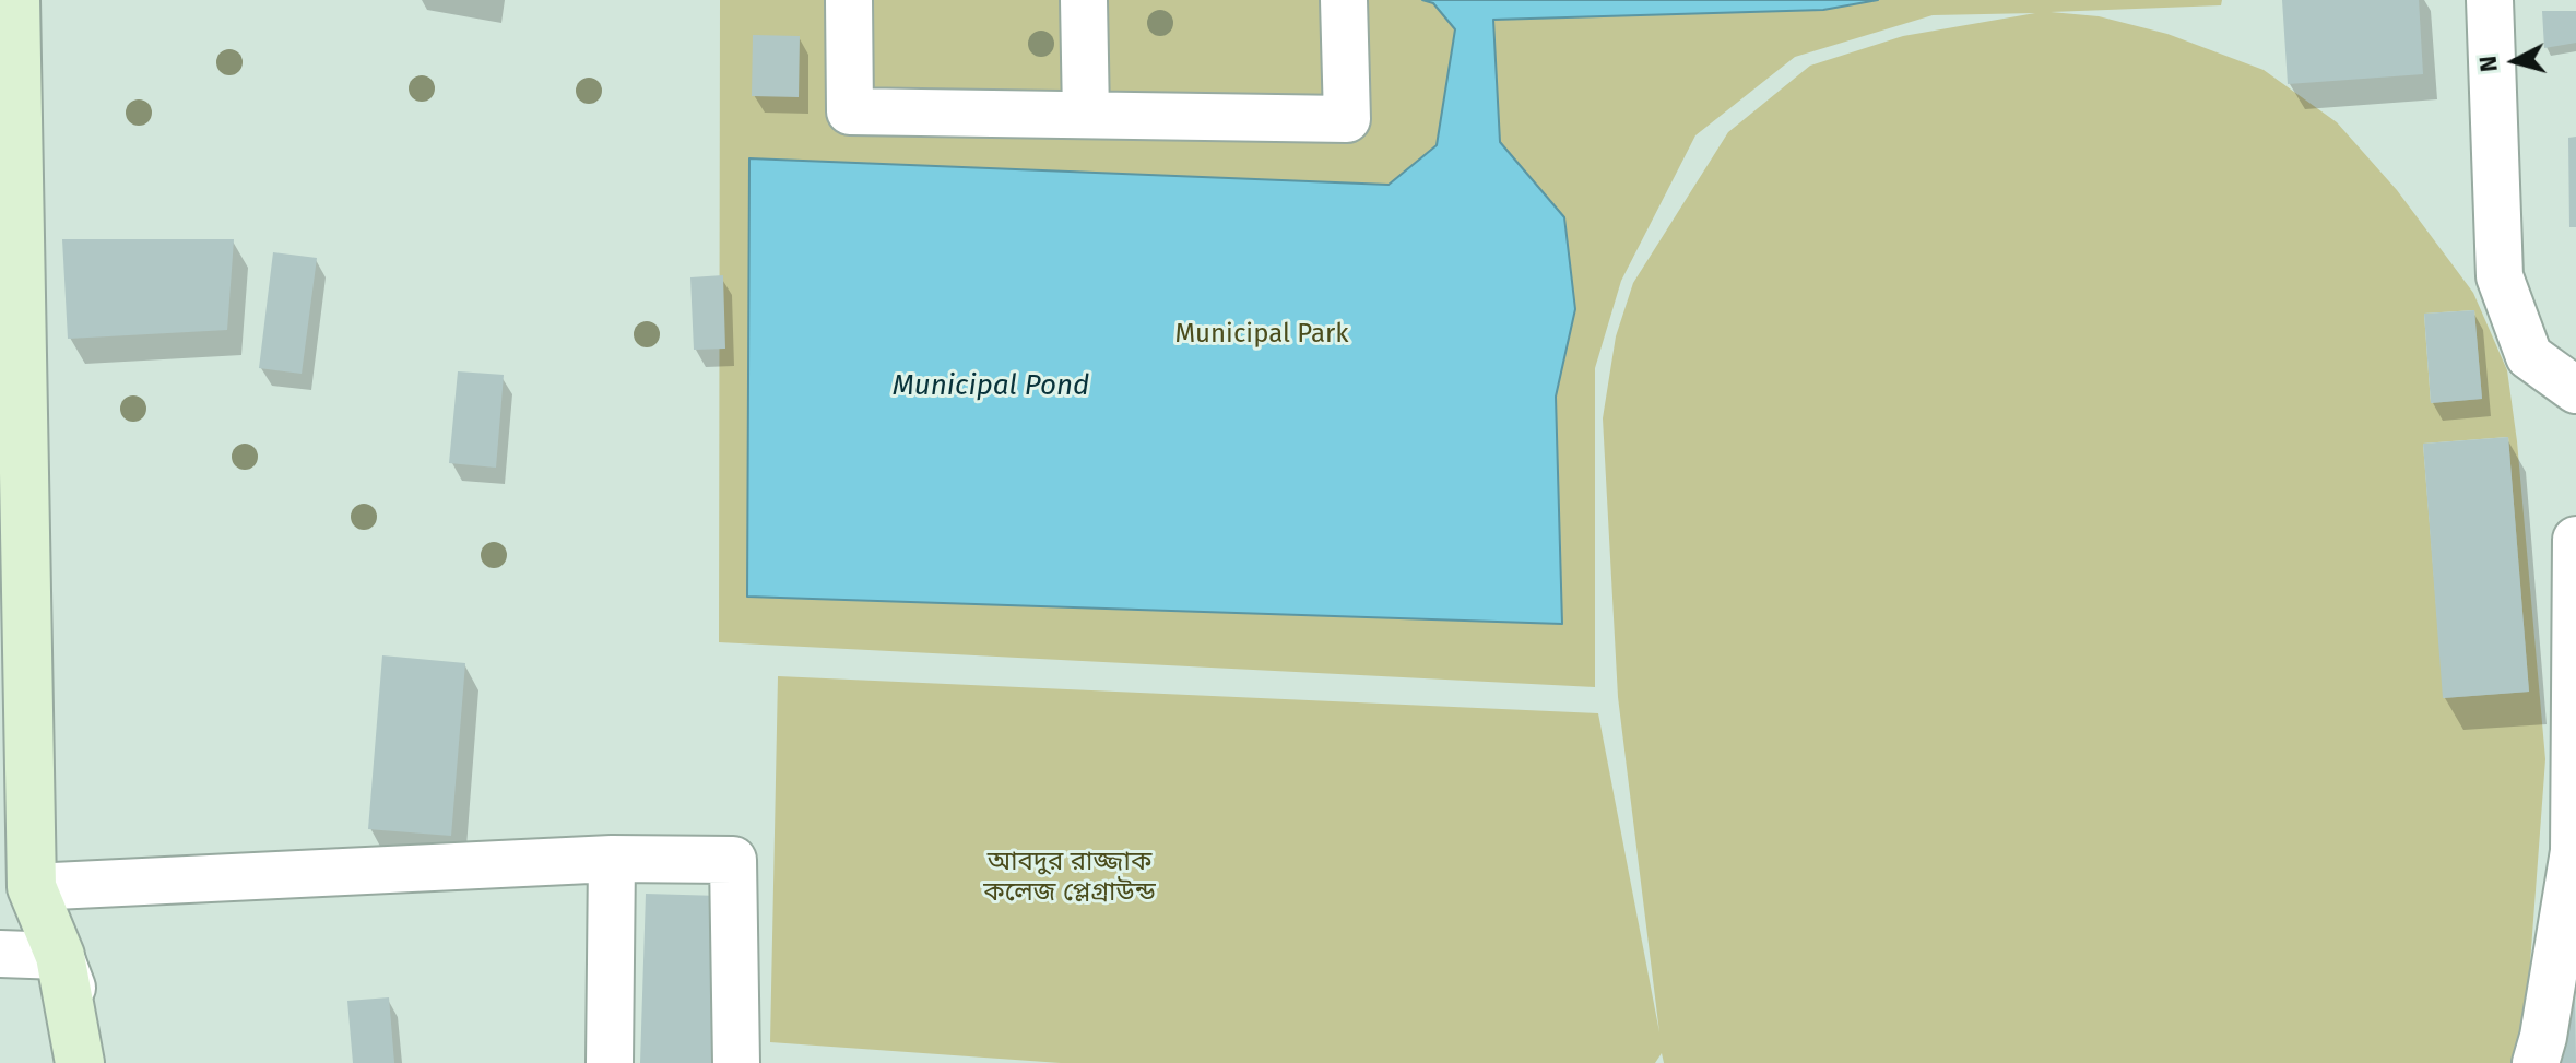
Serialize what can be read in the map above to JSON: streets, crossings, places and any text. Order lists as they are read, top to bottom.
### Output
{
  "water": ["Municipal Pond"],
  "parks": ["Municipal Park", "আবদুর রাজ্জাক কলেজ প্লেগ্রাউন্ড"],
  "north": "left"
}
